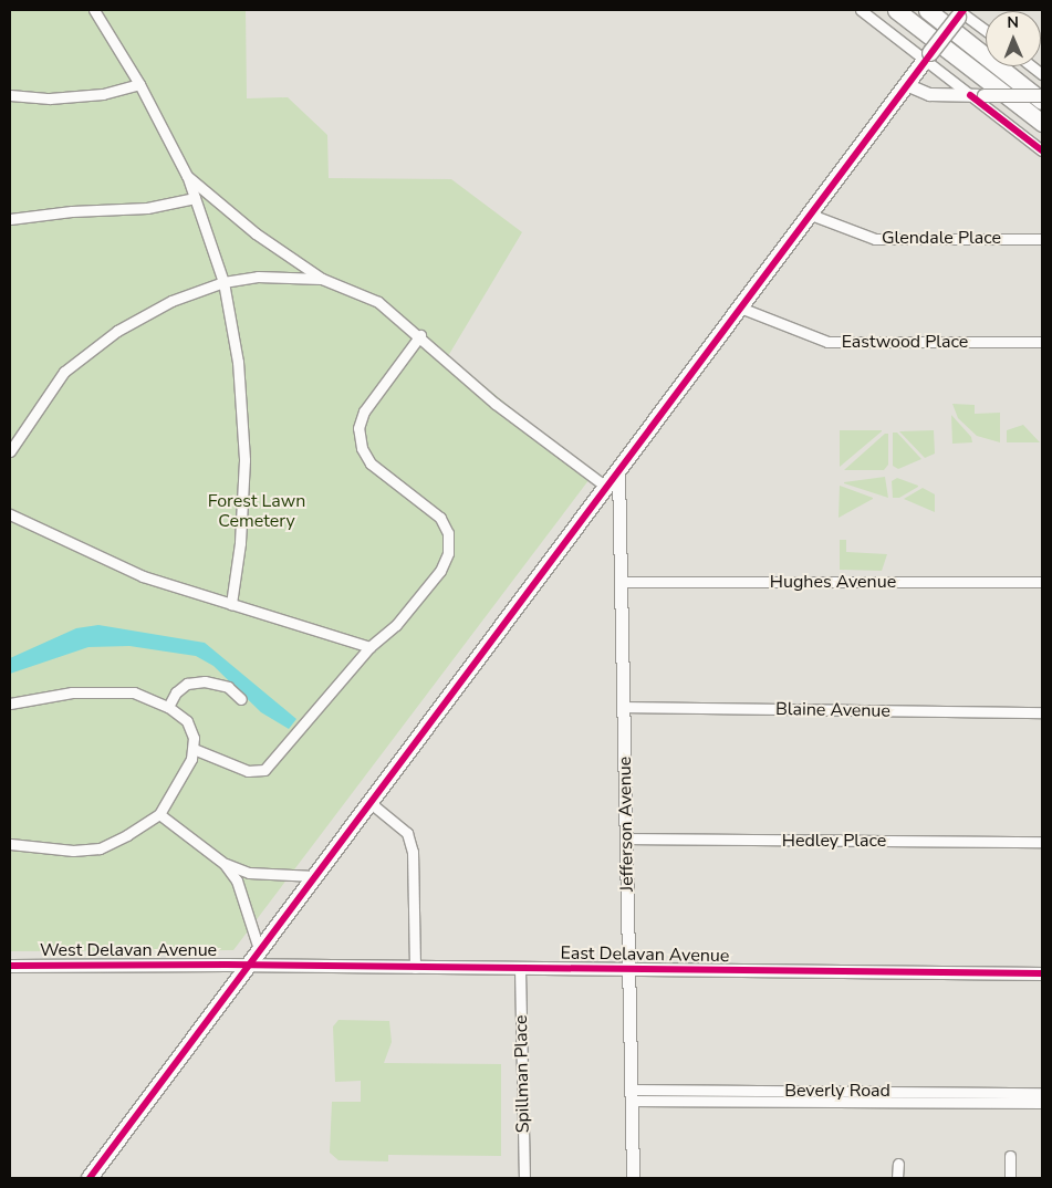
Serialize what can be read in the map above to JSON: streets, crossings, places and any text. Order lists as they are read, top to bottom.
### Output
{
  "streets": {
    "street": [
      "Glendale Place",
      "Eastwood Place",
      "Hughes Avenue",
      "Blaine Avenue",
      "Jefferson Avenue",
      "Hedley Place",
      "West Delavan Avenue",
      "East Delavan Avenue",
      "Spillman Place",
      "Beverly Road"
    ]
  },
  "crossings": [
    ["Hughes Avenue", "Jefferson Avenue"],
    ["Blaine Avenue", "Jefferson Avenue"],
    ["Jefferson Avenue", "Hedley Place"],
    ["Jefferson Avenue", "East Delavan Avenue"],
    ["Jefferson Avenue", "Beverly Road"],
    ["West Delavan Avenue", "East Delavan Avenue"],
    ["East Delavan Avenue", "Spillman Place"]
  ],
  "parks": ["Forest Lawn Cemetery"],
  "north": "top"
}
